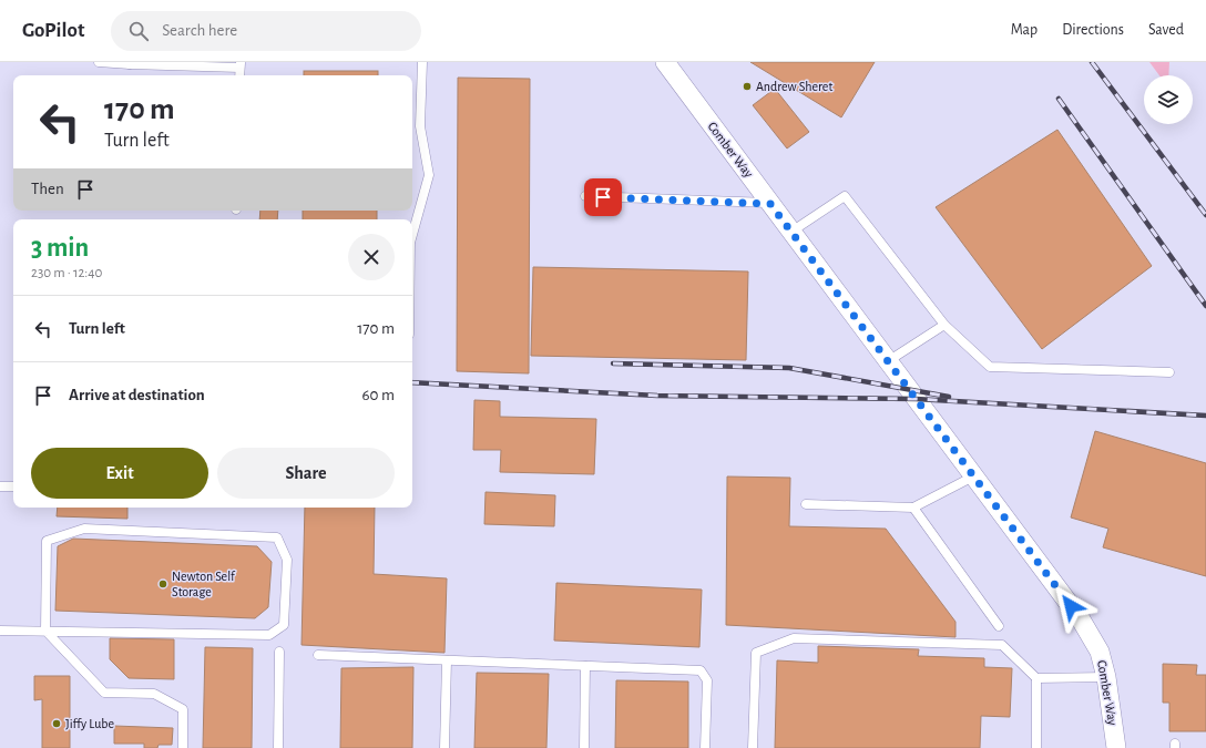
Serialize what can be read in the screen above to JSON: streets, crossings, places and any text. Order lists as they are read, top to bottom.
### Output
{
  "streets": {
    "street": ["Comber Way"]
  },
  "places": ["Andrew Sheret", "Newton Self Storage", "Jiffy Lube"],
  "page": {
    "header": "GoPilot",
    "search": "Search here",
    "nav": ["Map", "Directions", "Saved"],
    "turn": ["170 m", "Turn left"],
    "then": "Then",
    "heading": ["3 min", "230 m · 12:40"],
    "list": [
      {
        "name": "Turn left",
        "value": "170 m"
      },
      {
        "name": "Arrive at destination",
        "value": "60 m"
      }
    ],
    "buttons": ["Exit", "Share"]
  }
}
